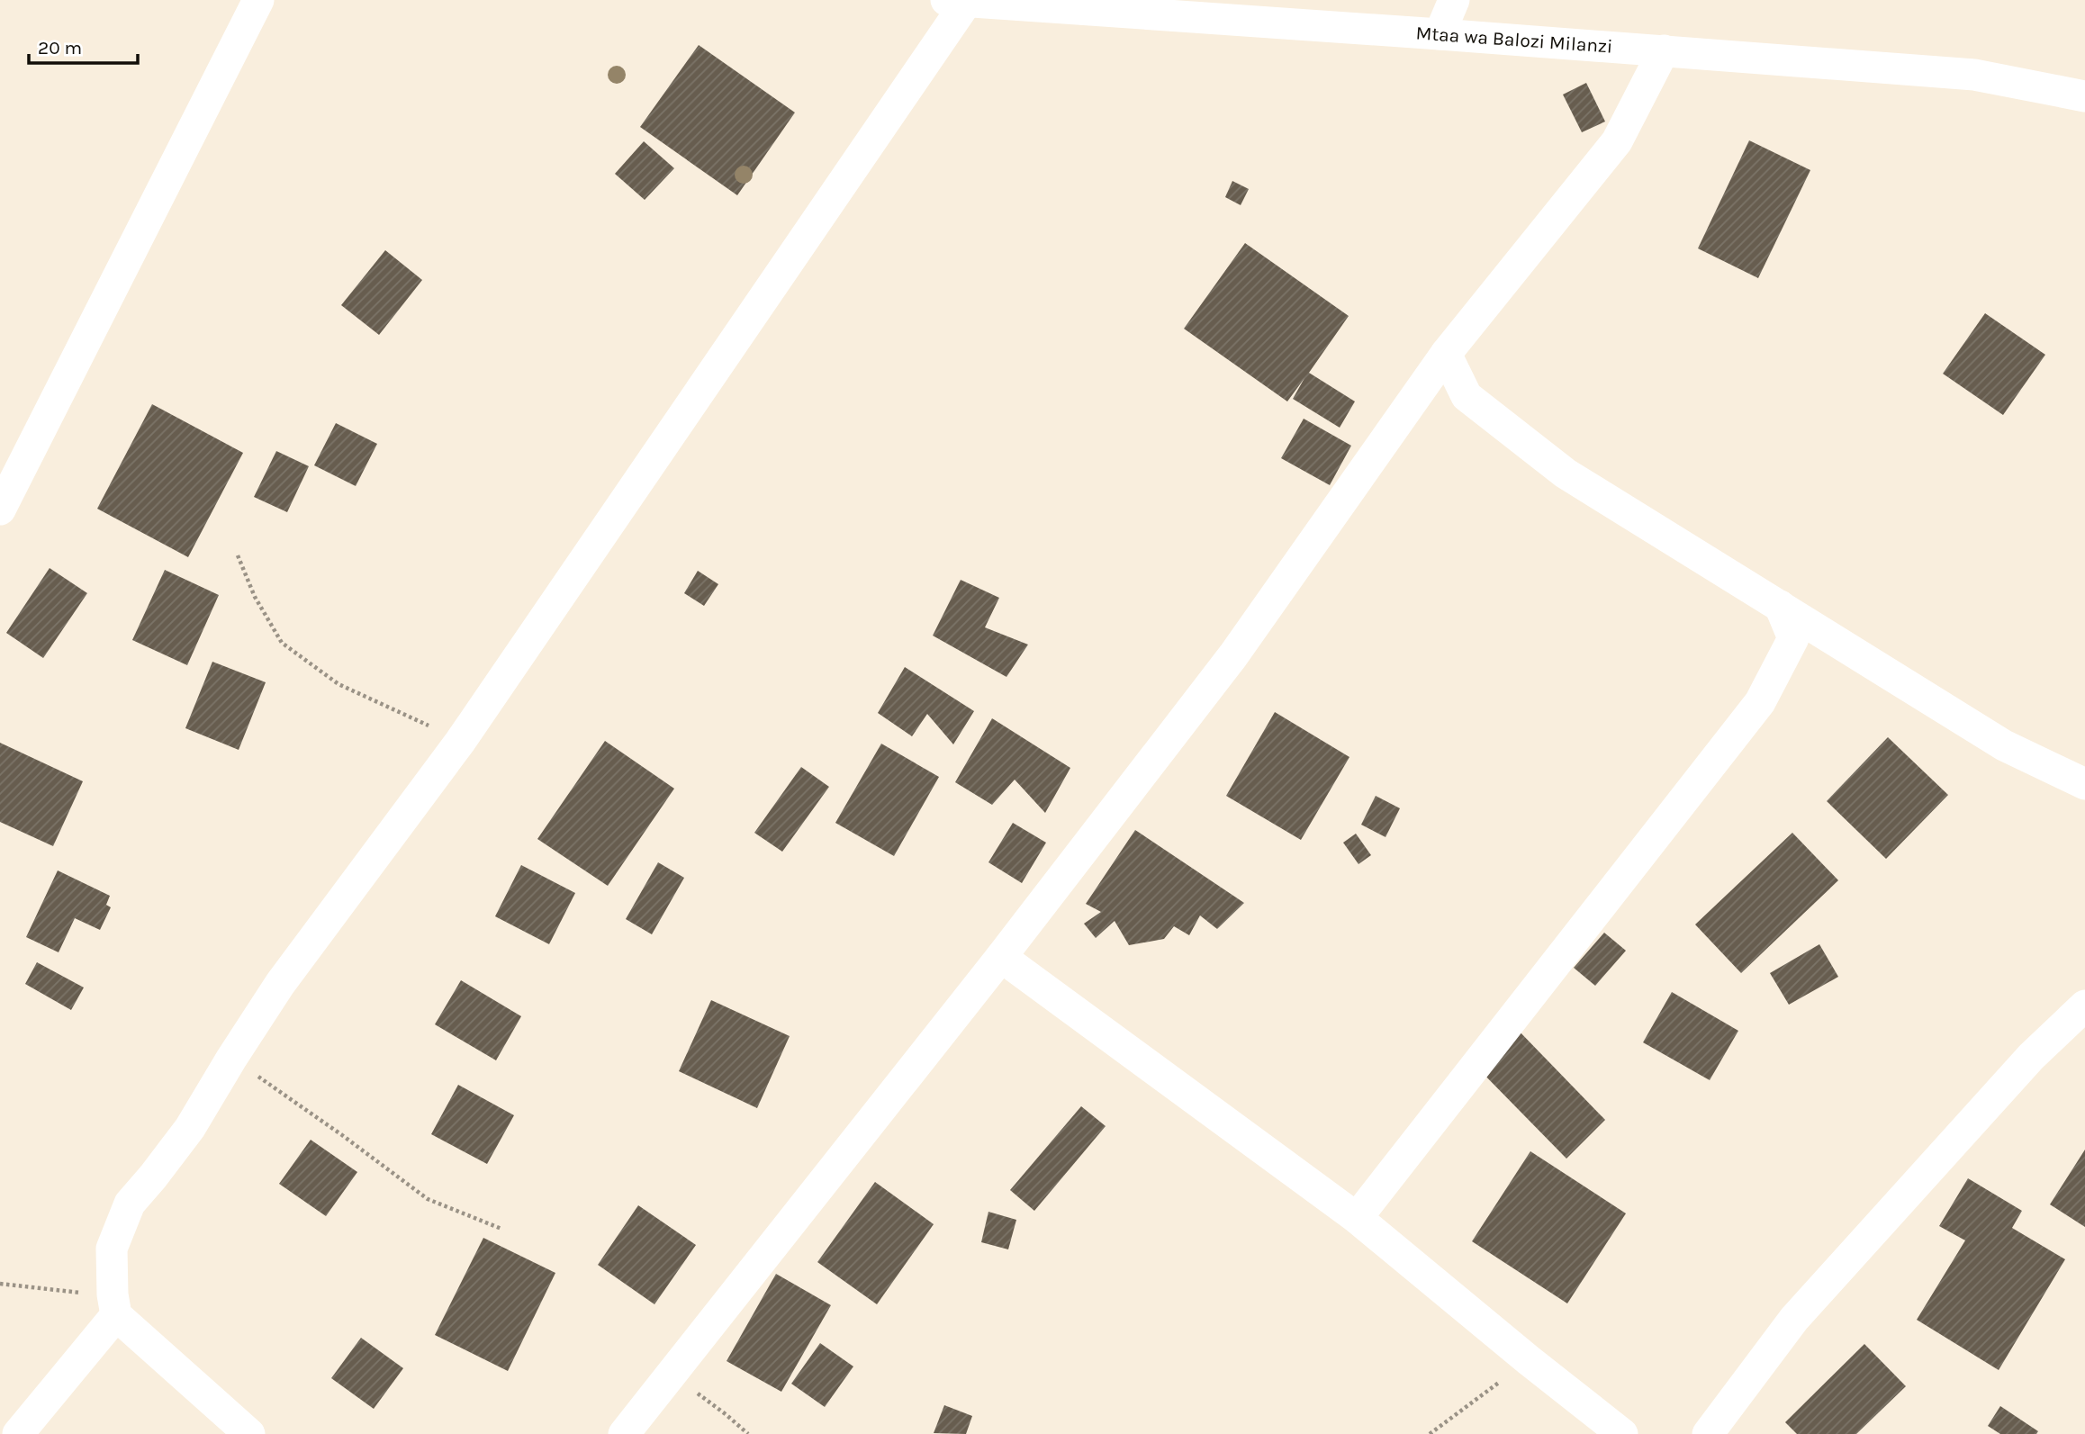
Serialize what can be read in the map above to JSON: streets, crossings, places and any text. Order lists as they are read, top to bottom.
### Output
{
  "streets": {
    "street": ["Mtaa wa Balozi Milanzi"]
  },
  "scale_bar": "20 m"
}
